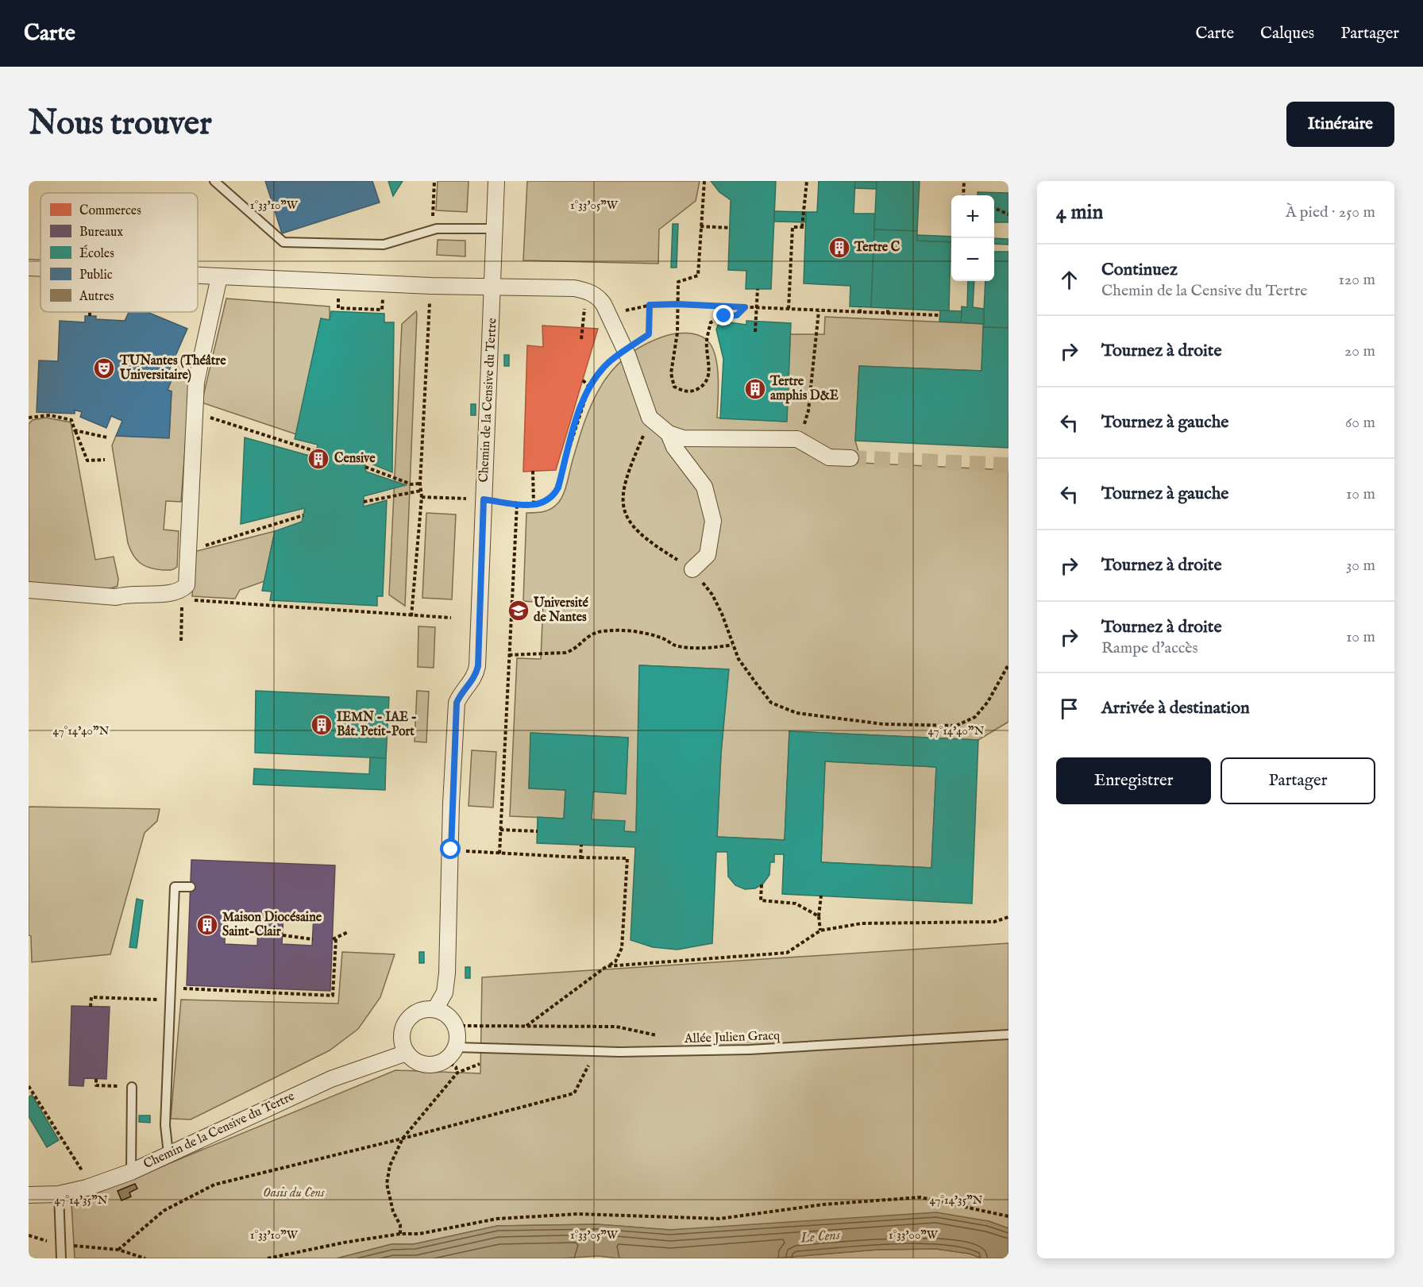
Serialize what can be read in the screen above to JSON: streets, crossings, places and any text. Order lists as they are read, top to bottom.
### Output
{
  "streets": {
    "street": ["Chemin de la Censive du Tertre"],
    "lane": ["Allée Julien Gracq"]
  },
  "crossings": [
    ["Chemin de la Censive du Tertre", "Allée Julien Gracq"]
  ],
  "water": ["Le Cens"],
  "parks": ["Oasis du Cens"],
  "places": {
    "building": [
      "Tertre C",
      "Tertre amphis D&E",
      "Censive",
      "IEMN - IAE - Bât. Petit-Port",
      "Maison Diocésaine Saint-Clair"
    ],
    "theatre": ["TUNantes (Théâtre Universitaire)"],
    "school or university": ["Université de Nantes"]
  },
  "legend": [
    "Commerces",
    "Bureaux",
    "Écoles",
    "Public",
    "Autres"
  ],
  "page": {
    "header": "Carte",
    "nav": ["Carte", "Calques", "Partager"],
    "buttons": [
      "Itinéraire",
      ["Enregistrer", "Partager"]
    ],
    "title": "Nous trouver",
    "heading": ["4 min", "À pied · 250 m"],
    "map_buttons": ["+", "−"],
    "list": [
      ["Continuez", "Chemin de la Censive du Tertre", "120 m"],
      ["Tournez à droite", "20 m"],
      ["Tournez à gauche", "60 m"],
      ["Tournez à gauche", "10 m"],
      ["Tournez à droite", "30 m"],
      ["Tournez à droite", "Rampe d'accès", "10 m"],
      "Arrivée à destination"
    ]
  },
  "coordinates": [
    "1°33'10\"W",
    "1°33'05\"W",
    "47°14'40\"N",
    "47°14'35\"N",
    "1°33'00\"W"
  ]
}
